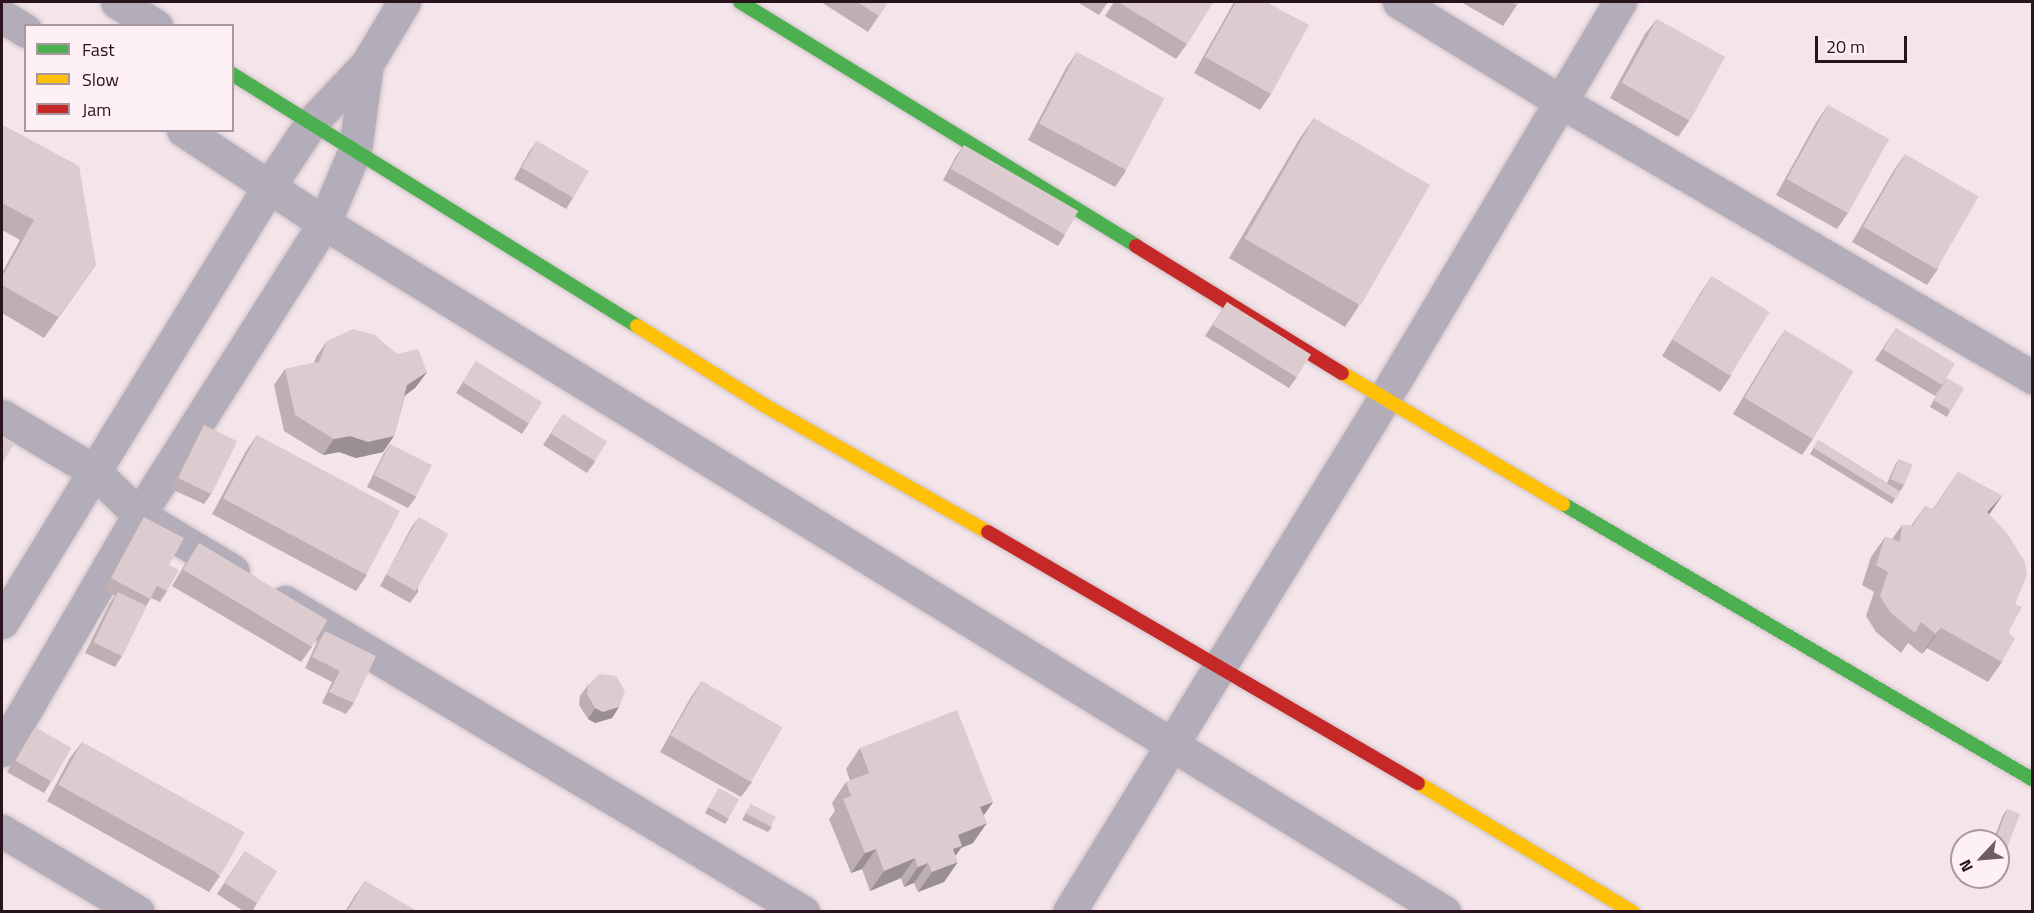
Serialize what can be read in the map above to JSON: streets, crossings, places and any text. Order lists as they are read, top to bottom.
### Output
{
  "legend": ["Fast", "Slow", "Jam"],
  "scale_bar": "20 m",
  "north": "bottom left"
}
